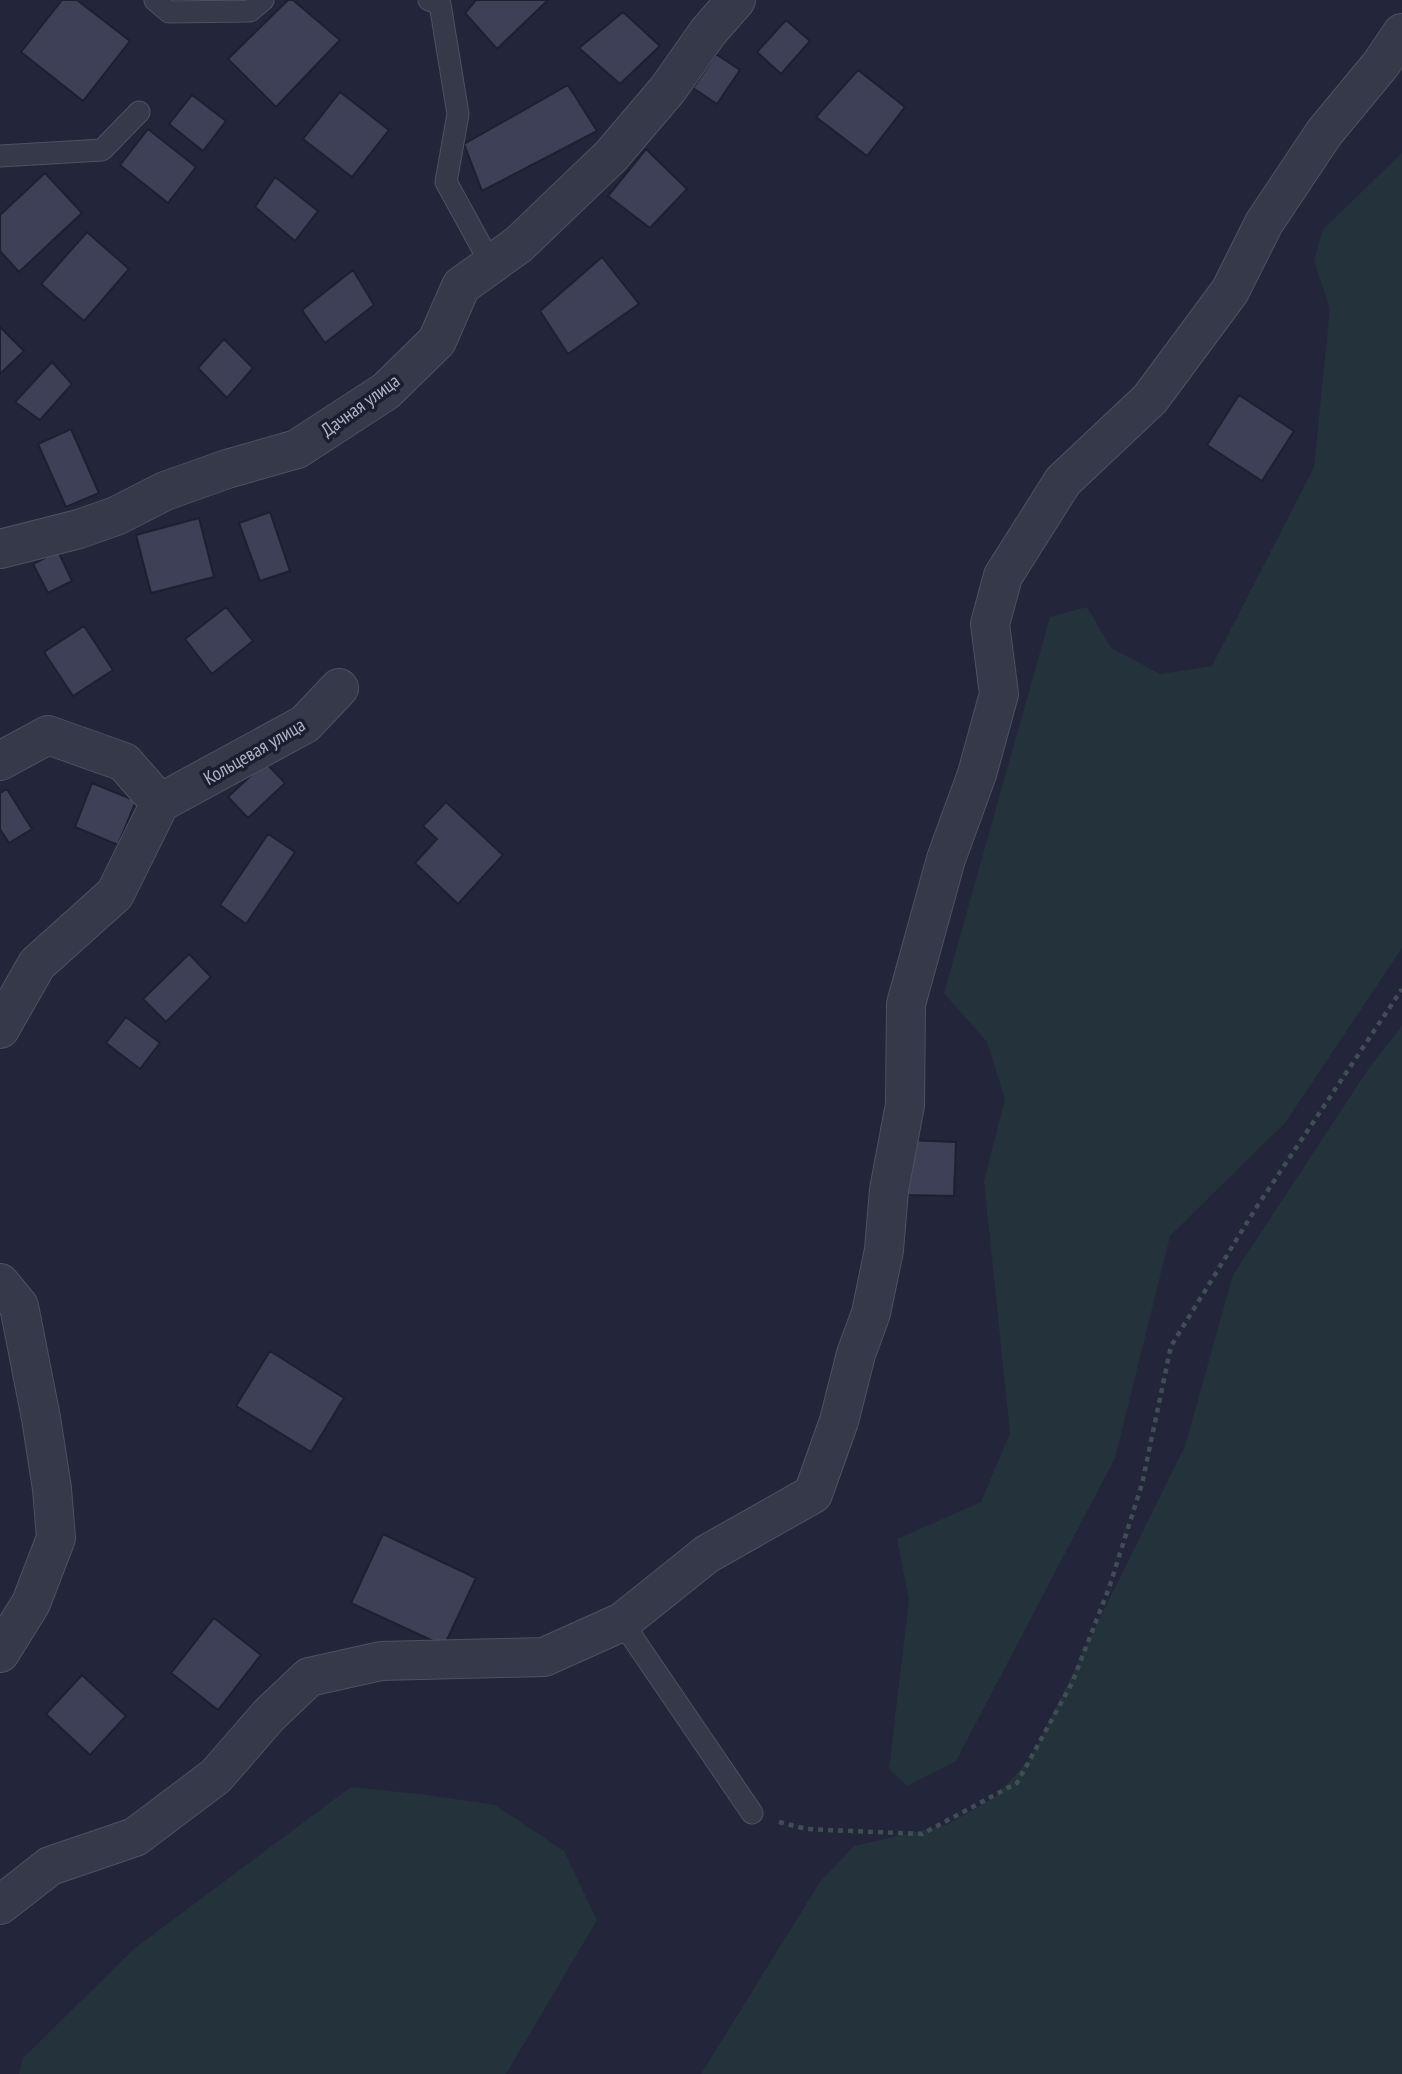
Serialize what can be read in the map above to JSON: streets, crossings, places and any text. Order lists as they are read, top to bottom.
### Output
{
  "streets": {
    "street": ["Дачная улица", "Кольцевая улица"]
  }
}
